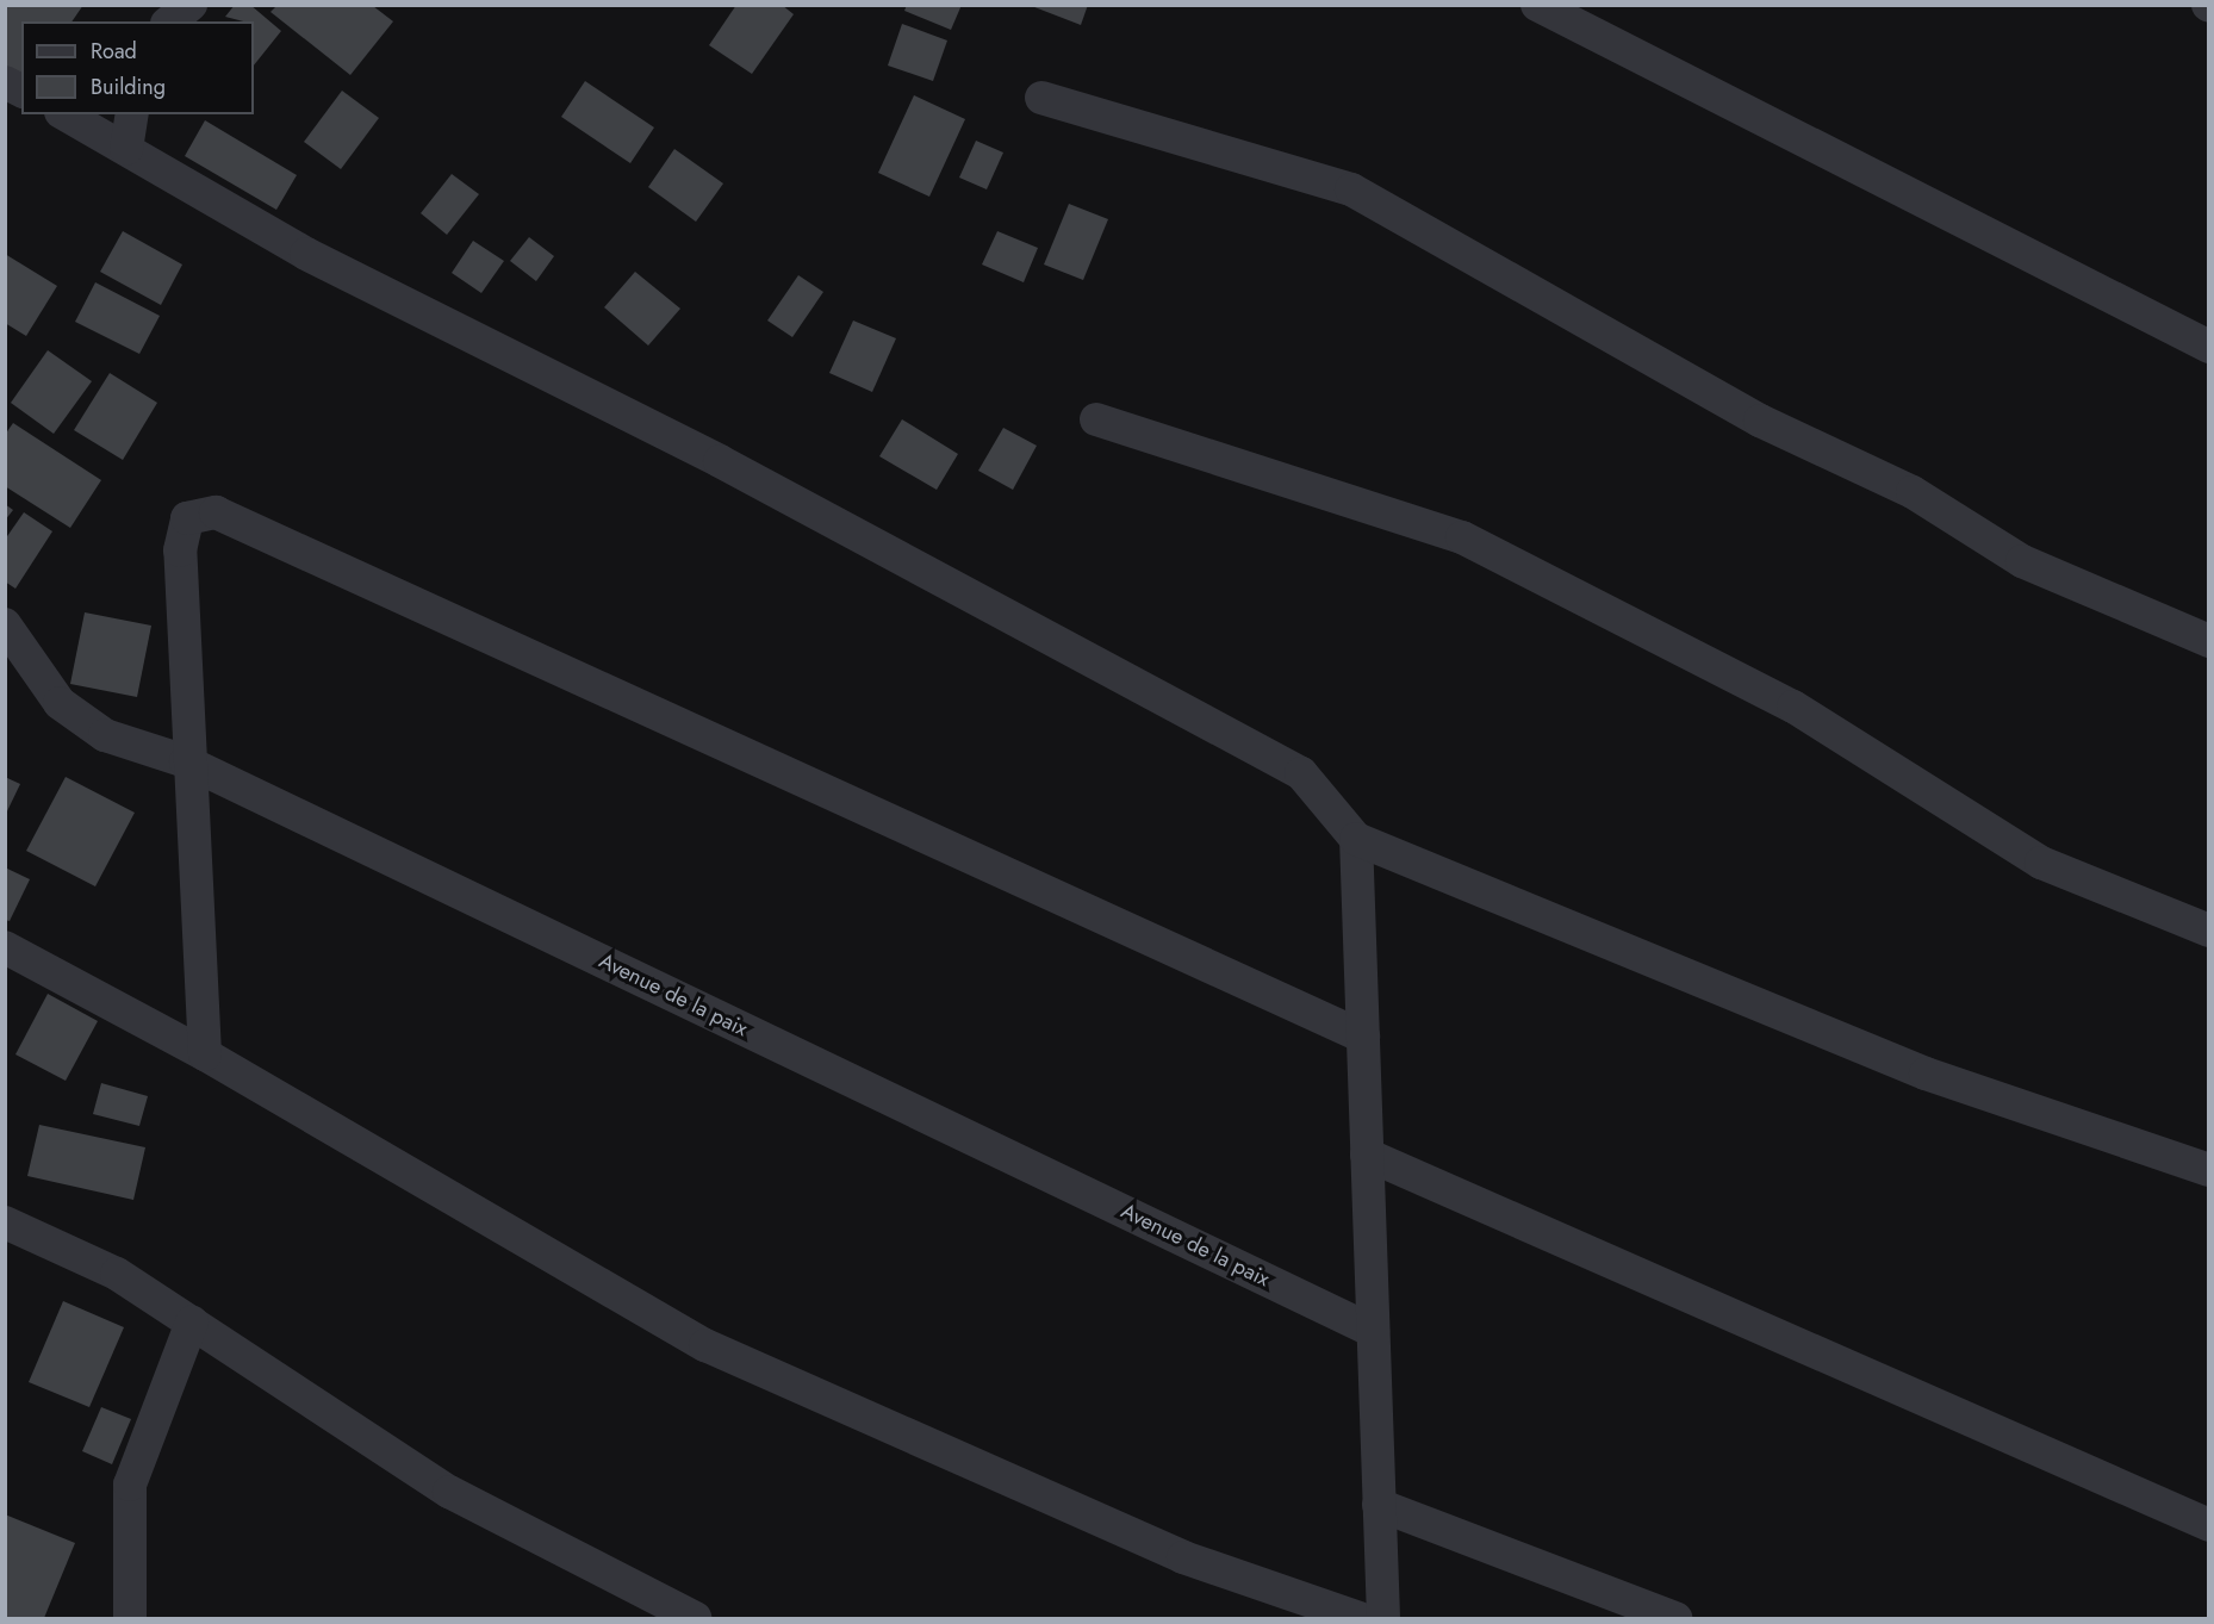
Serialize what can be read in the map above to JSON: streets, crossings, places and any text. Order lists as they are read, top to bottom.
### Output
{
  "streets": {
    "street": ["Avenue de la paix"]
  },
  "legend": ["Road", "Building"]
}
